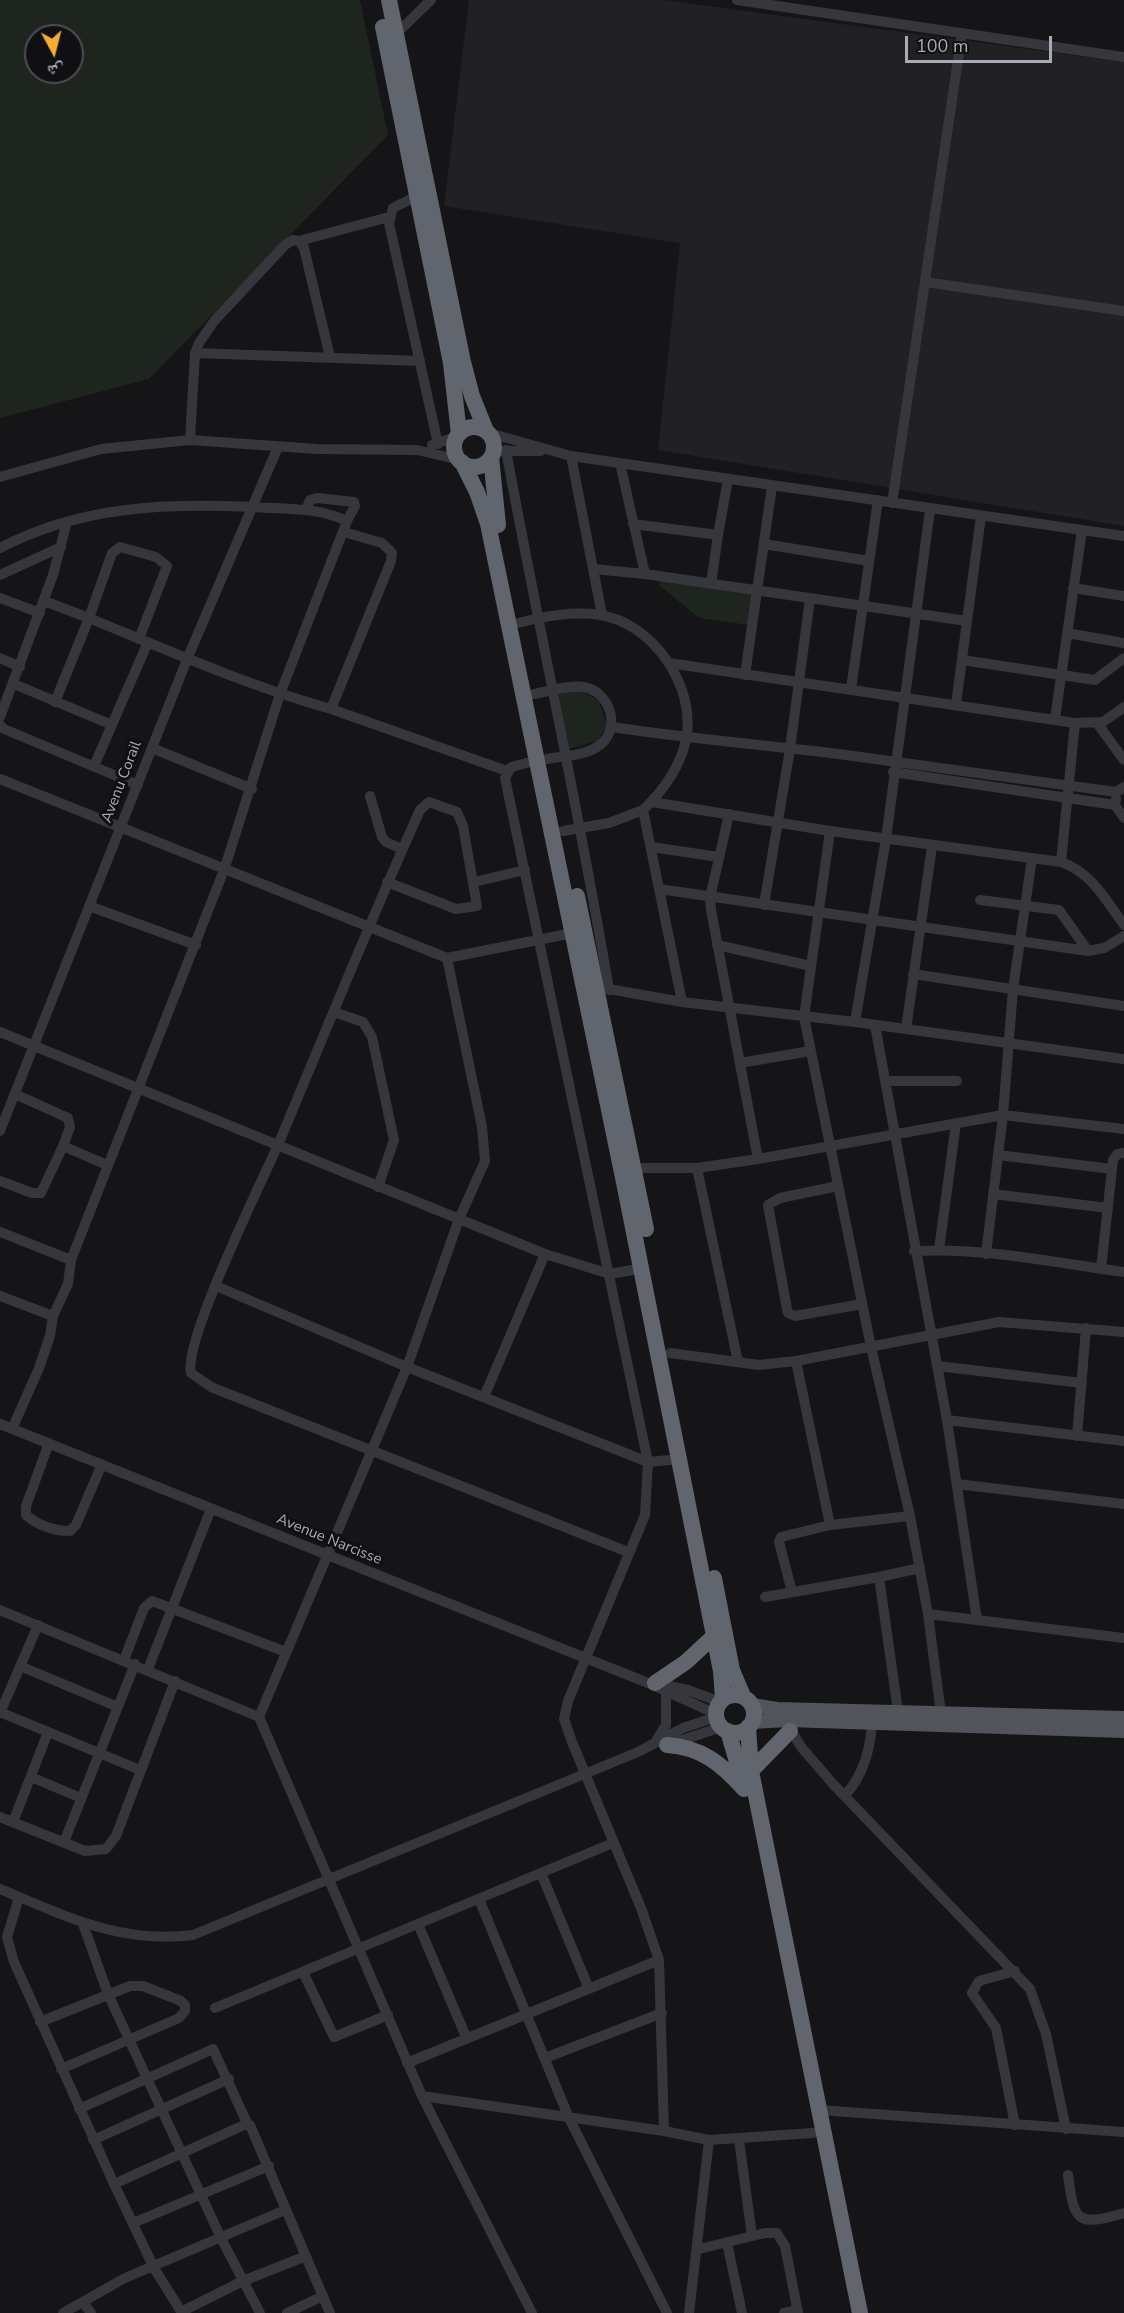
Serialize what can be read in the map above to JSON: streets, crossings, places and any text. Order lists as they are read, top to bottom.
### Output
{
  "streets": {
    "street": ["Avenu Corail", "Avenue Narcisse"]
  },
  "scale_bar": "100 m",
  "north": "bottom"
}
